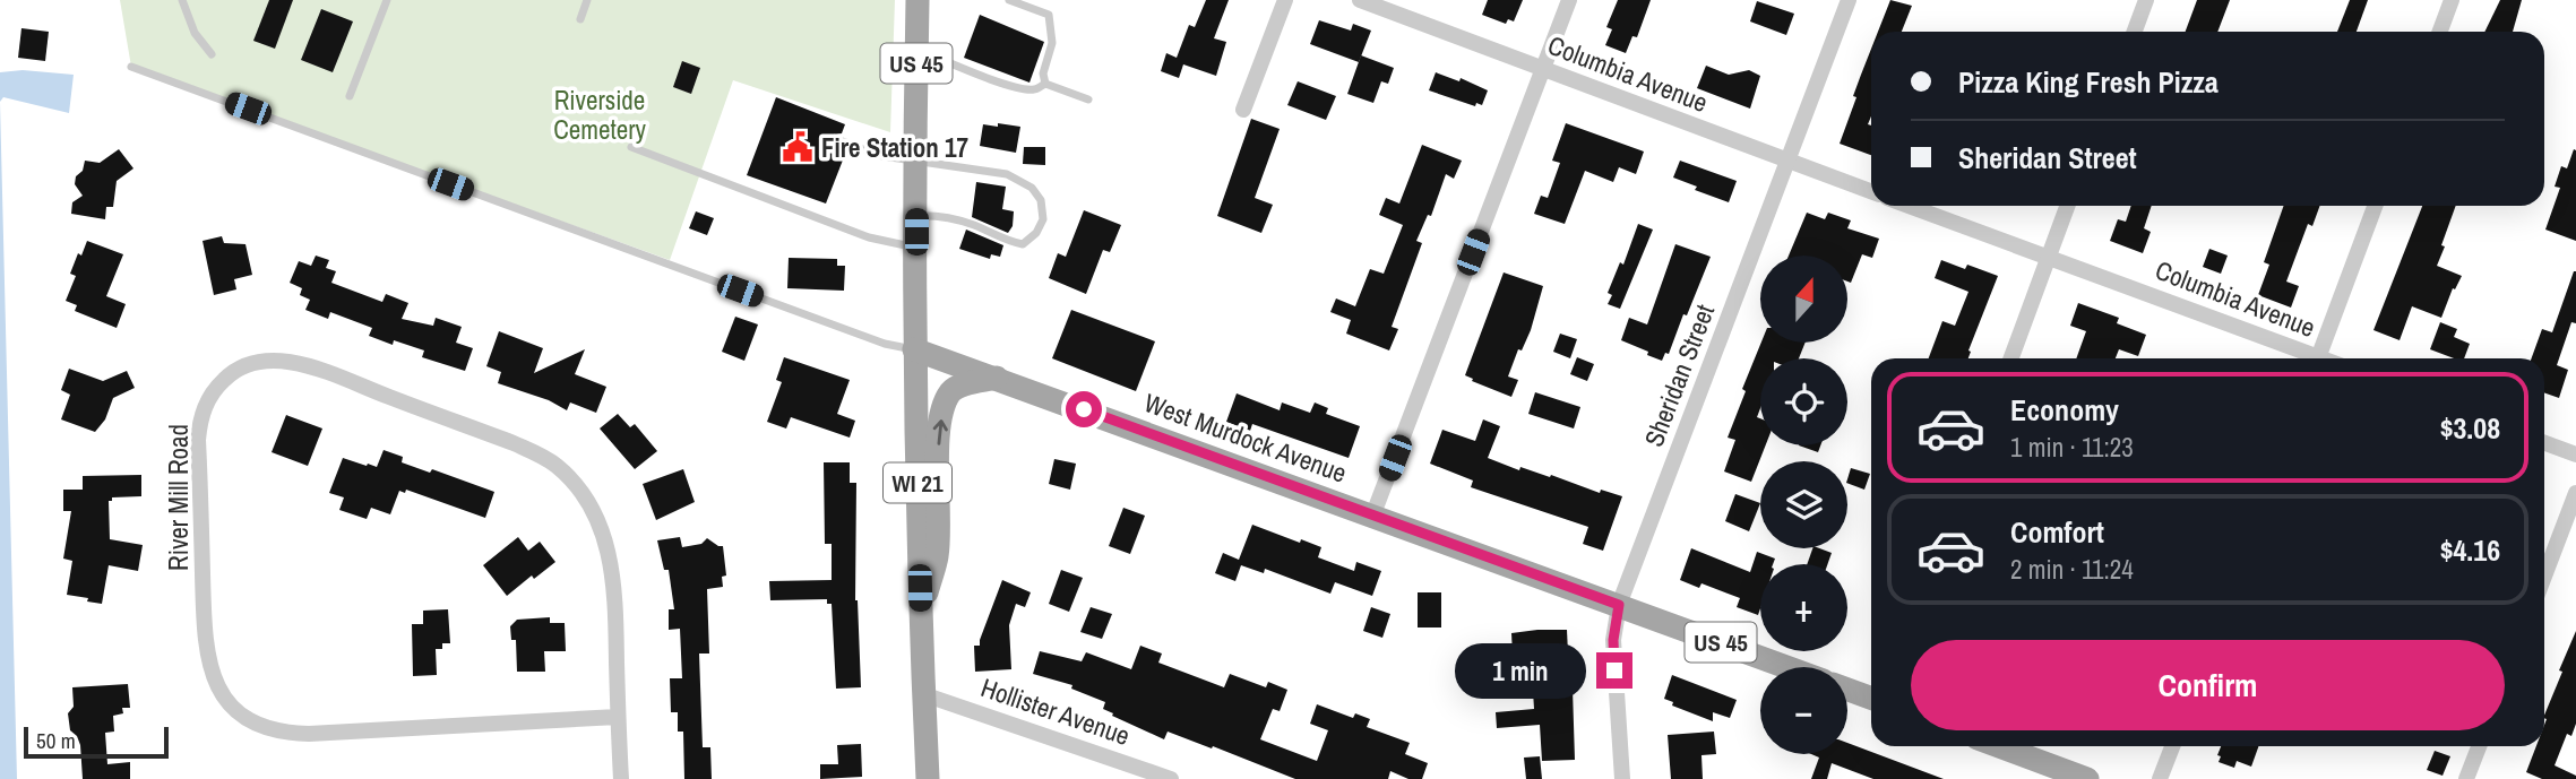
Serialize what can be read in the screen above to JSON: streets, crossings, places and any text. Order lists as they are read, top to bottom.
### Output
{
  "streets": {
    "main road": ["US 45", "West Murdock Avenue", "WI 21"],
    "street": [
      "Columbia Avenue",
      "Sheridan Street",
      "River Mill Road",
      "Hollister Avenue"
    ]
  },
  "crossings": [
    ["US 45", "West Murdock Avenue"],
    ["US 45", "WI 21"],
    ["Columbia Avenue", "Sheridan Street"],
    ["Sheridan Street", "West Murdock Avenue"],
    ["West Murdock Avenue", "WI 21"],
    ["WI 21", "Hollister Avenue"]
  ],
  "parks": ["Riverside Cemetery"],
  "places": {
    "public building": ["Fire Station 17"]
  },
  "scale_bar": "50 m",
  "north": "top",
  "page": {
    "banner": ["Pizza King Fresh Pizza", "Sheridan Street"],
    "map_buttons": ["+", "−"],
    "list": [
      {
        "name": "Economy",
        "note": "1 min · 11:23",
        "value": "$3.08"
      },
      {
        "name": "Comfort",
        "note": "2 min · 11:24",
        "value": "$4.16"
      }
    ],
    "buttons": "Confirm",
    "bubble": "1 min",
    "scale": "50 m"
  }
}
